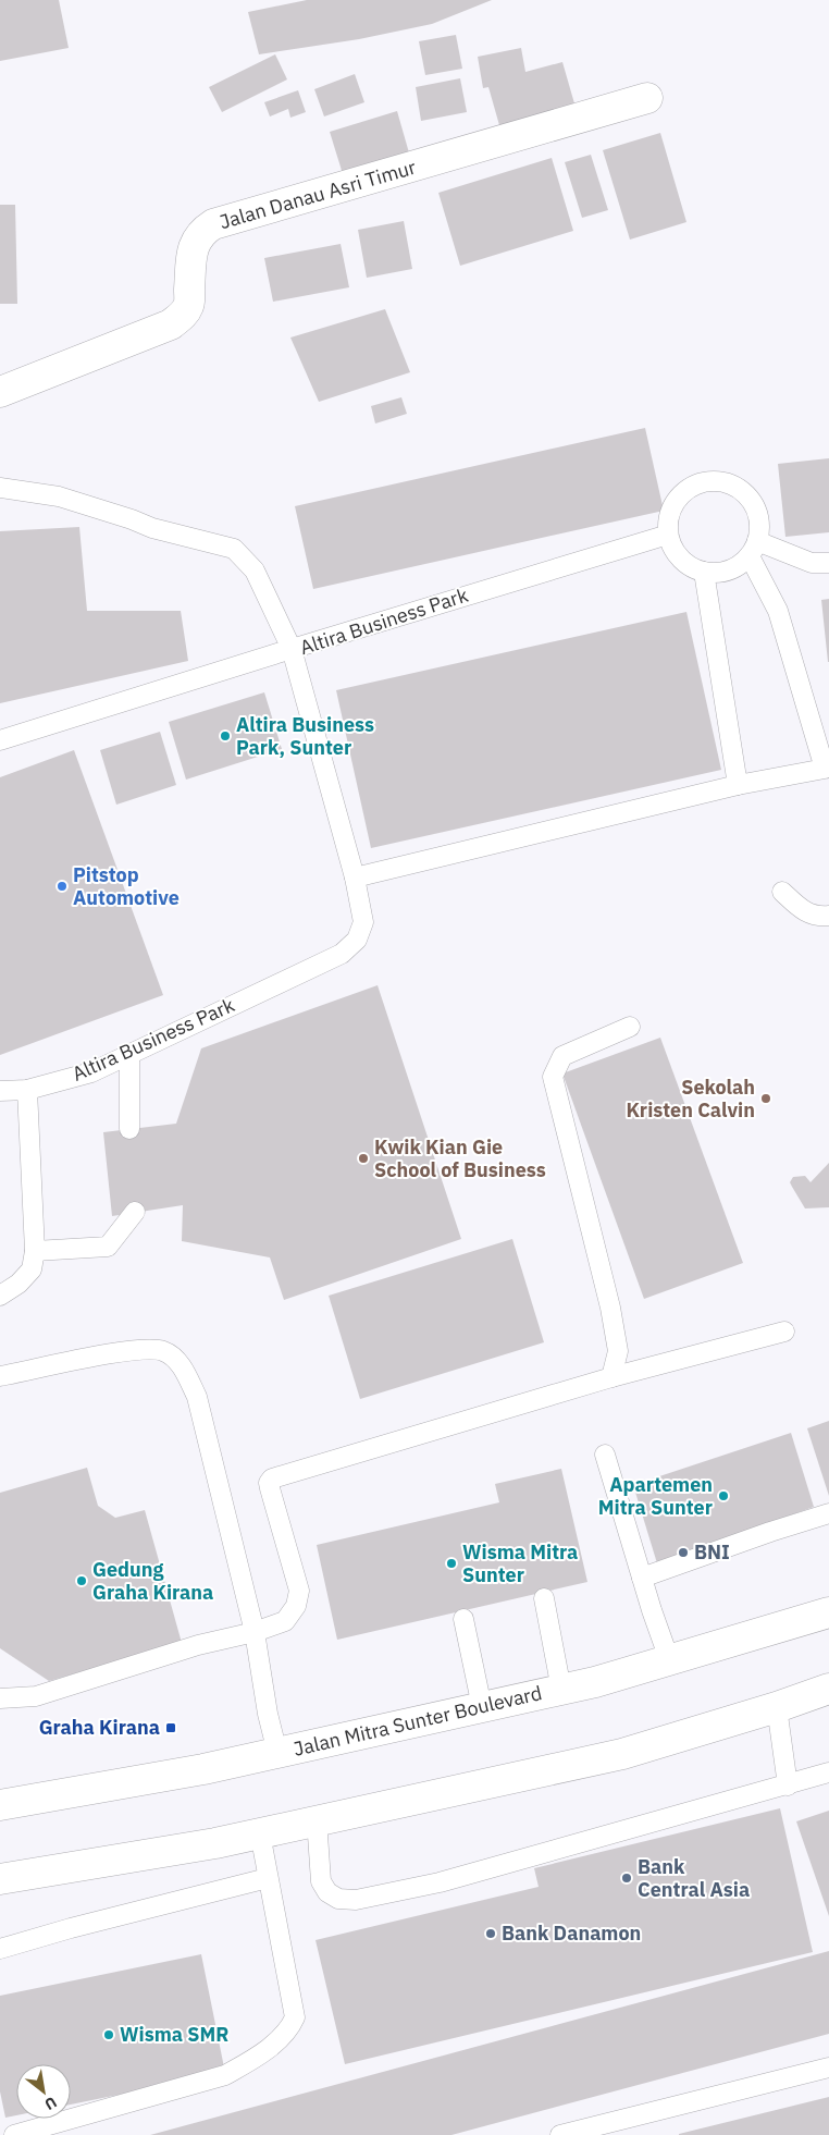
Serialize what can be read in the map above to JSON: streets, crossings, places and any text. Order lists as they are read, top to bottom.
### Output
{
  "streets": {
    "main road": ["Jalan Danau Asri Timur", "Jalan Mitra Sunter Boulevard"],
    "lane": ["Altira Business Park"]
  },
  "places": {
    "other": [
      "Altira Business Park, Sunter",
      "Pitstop Automotive",
      "Sekolah Kristen Calvin",
      "Kwik Kian Gie School of Business",
      "Apartemen Mitra Sunter",
      "BNI",
      "Wisma Mitra Sunter",
      "Gedung Graha Kirana",
      "Bank Central Asia",
      "Bank Danamon",
      "Wisma SMR"
    ],
    "transit": ["Graha Kirana"]
  },
  "north": "bottom right"
}
